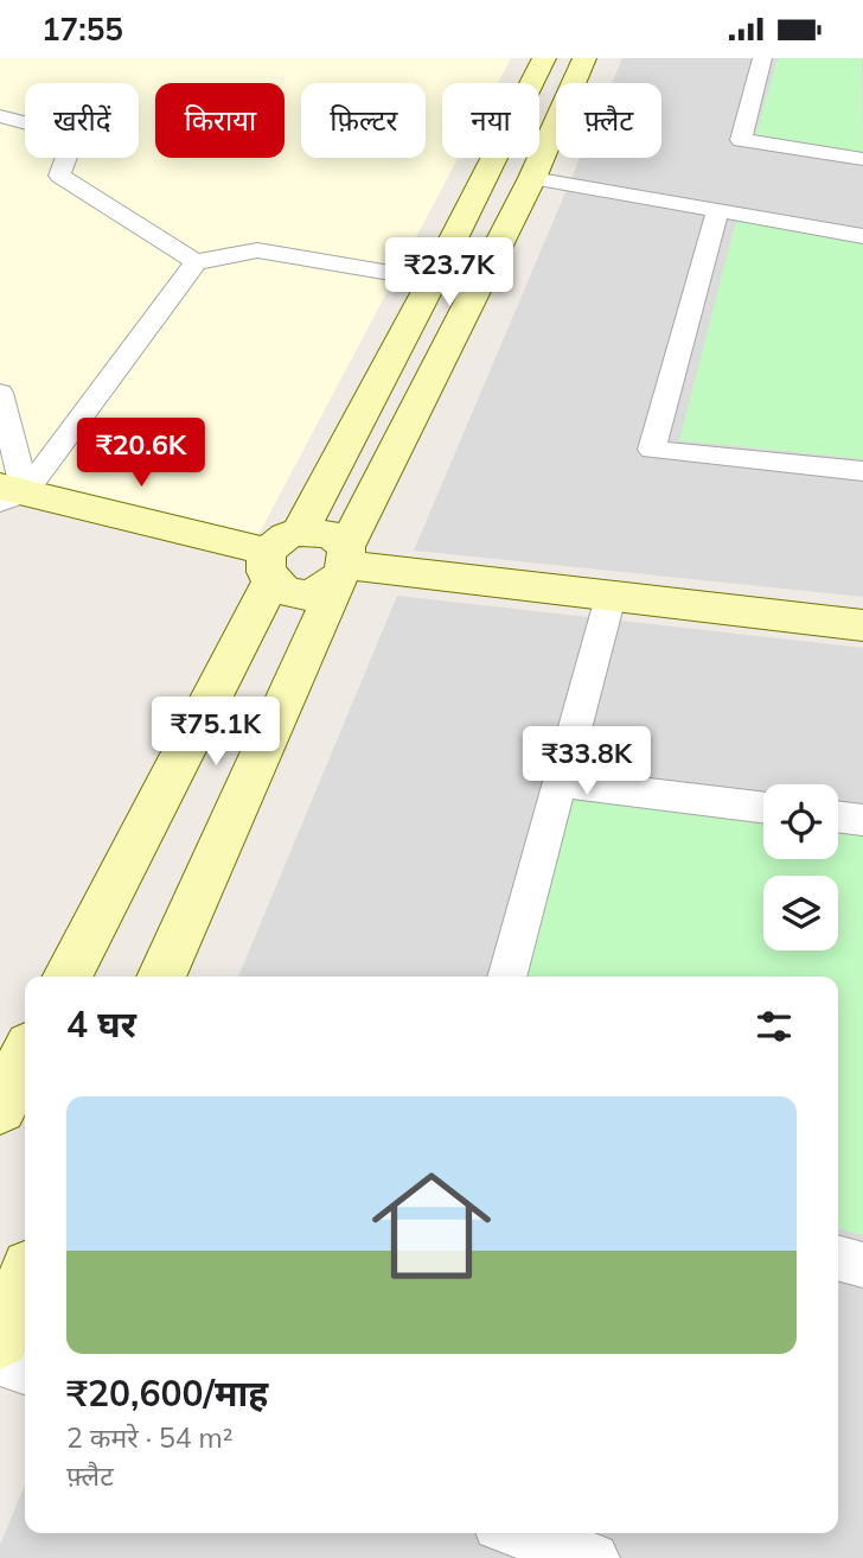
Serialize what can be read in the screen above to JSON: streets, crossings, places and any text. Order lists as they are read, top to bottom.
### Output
{
  "page": {
    "status": "17:55",
    "chip": [
      "खरीदें",
      "किराया",
      "फ़िल्टर",
      "नया",
      "फ़्लैट"
    ],
    "price": [
      "₹23.7K",
      "₹20.6K",
      "₹75.1K",
      "₹33.8K"
    ],
    "heading": "4 घर",
    "list": [
      {
        "name": "₹20,600/माह",
        "note": "2 कमरे · 54 m² · फ़्लैट"
      }
    ]
  }
}
